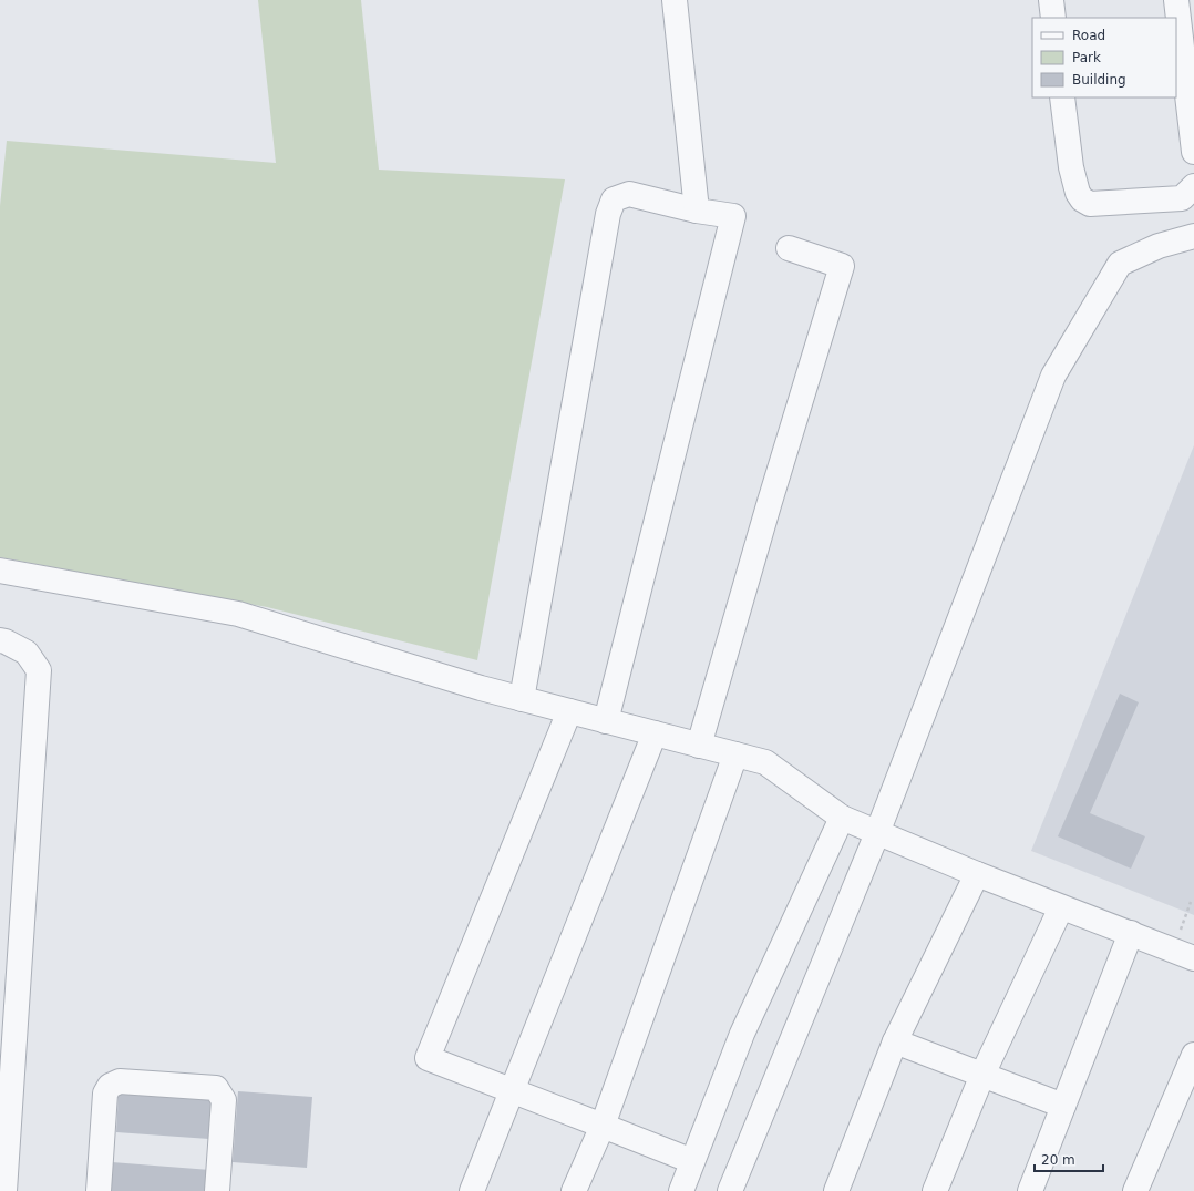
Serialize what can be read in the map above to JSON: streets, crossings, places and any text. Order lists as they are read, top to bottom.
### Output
{
  "legend": ["Road", "Park", "Building"],
  "scale_bar": "20 m"
}
